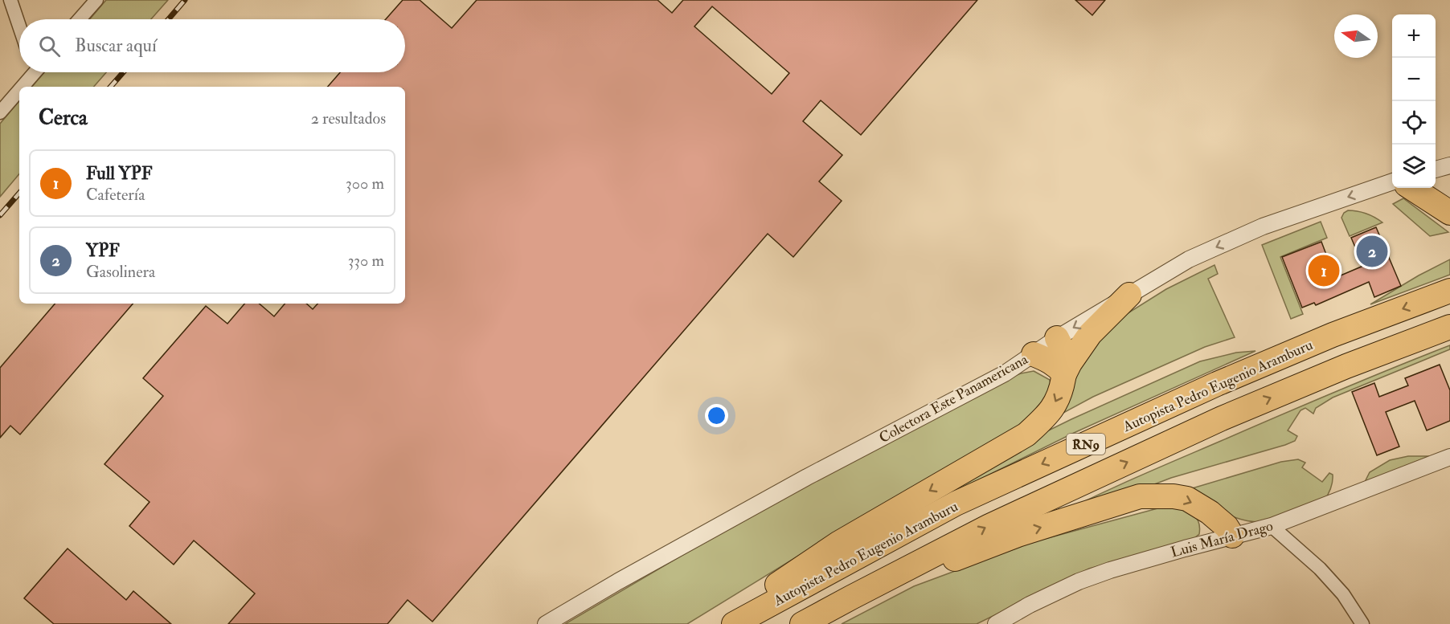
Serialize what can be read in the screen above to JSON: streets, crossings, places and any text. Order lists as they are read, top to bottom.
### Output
{
  "streets": {
    "highway": ["Autopista Pedro Eugenio Aramburu", "RN9"],
    "street": ["Colectora Este Panamericana", "Luis María Drago"]
  },
  "one_way": ["Colectora Este Panamericana"],
  "north": "left",
  "page": {
    "map_buttons": ["+", "−"],
    "search": "Buscar aquí",
    "heading": ["Cerca", "2 resultados"],
    "list": [
      {
        "mark": "1",
        "name": "Full YPF",
        "note": "Cafetería",
        "value": "300 m"
      },
      {
        "mark": "2",
        "name": "YPF",
        "note": "Gasolinera",
        "value": "330 m"
      }
    ],
    "pins": ["2", "1"]
  }
}
